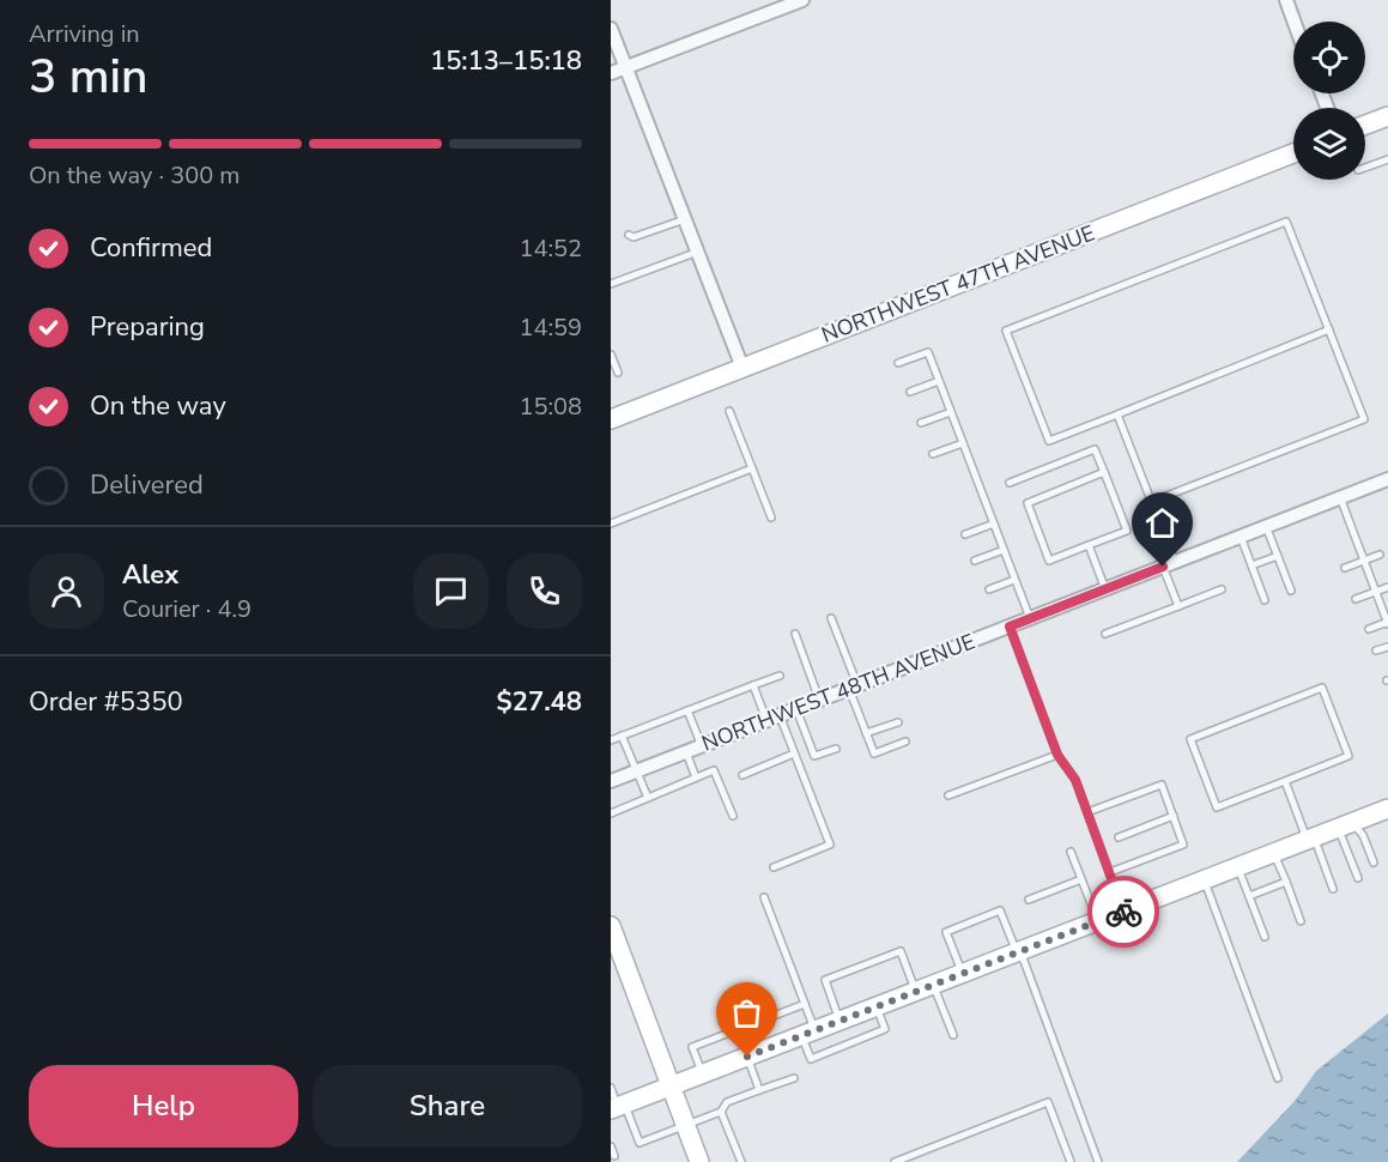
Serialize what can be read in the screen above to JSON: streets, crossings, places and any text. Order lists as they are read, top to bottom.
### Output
{
  "streets": {
    "street": ["NORTHWEST 47TH AVENUE", "NORTHWEST 48TH AVENUE"]
  },
  "page": {
    "heading": ["3 min", "Arriving in", "15:13–15:18"],
    "panel": [
      "Alex",
      "Courier · 4.9",
      "Order #5350",
      "$27.48"
    ],
    "bar": "On the way · 300 m",
    "list": [
      ["Confirmed", "14:52"],
      ["Preparing", "14:59"],
      ["On the way", "15:08"],
      "Delivered"
    ],
    "buttons": ["Help", "Share"]
  }
}
